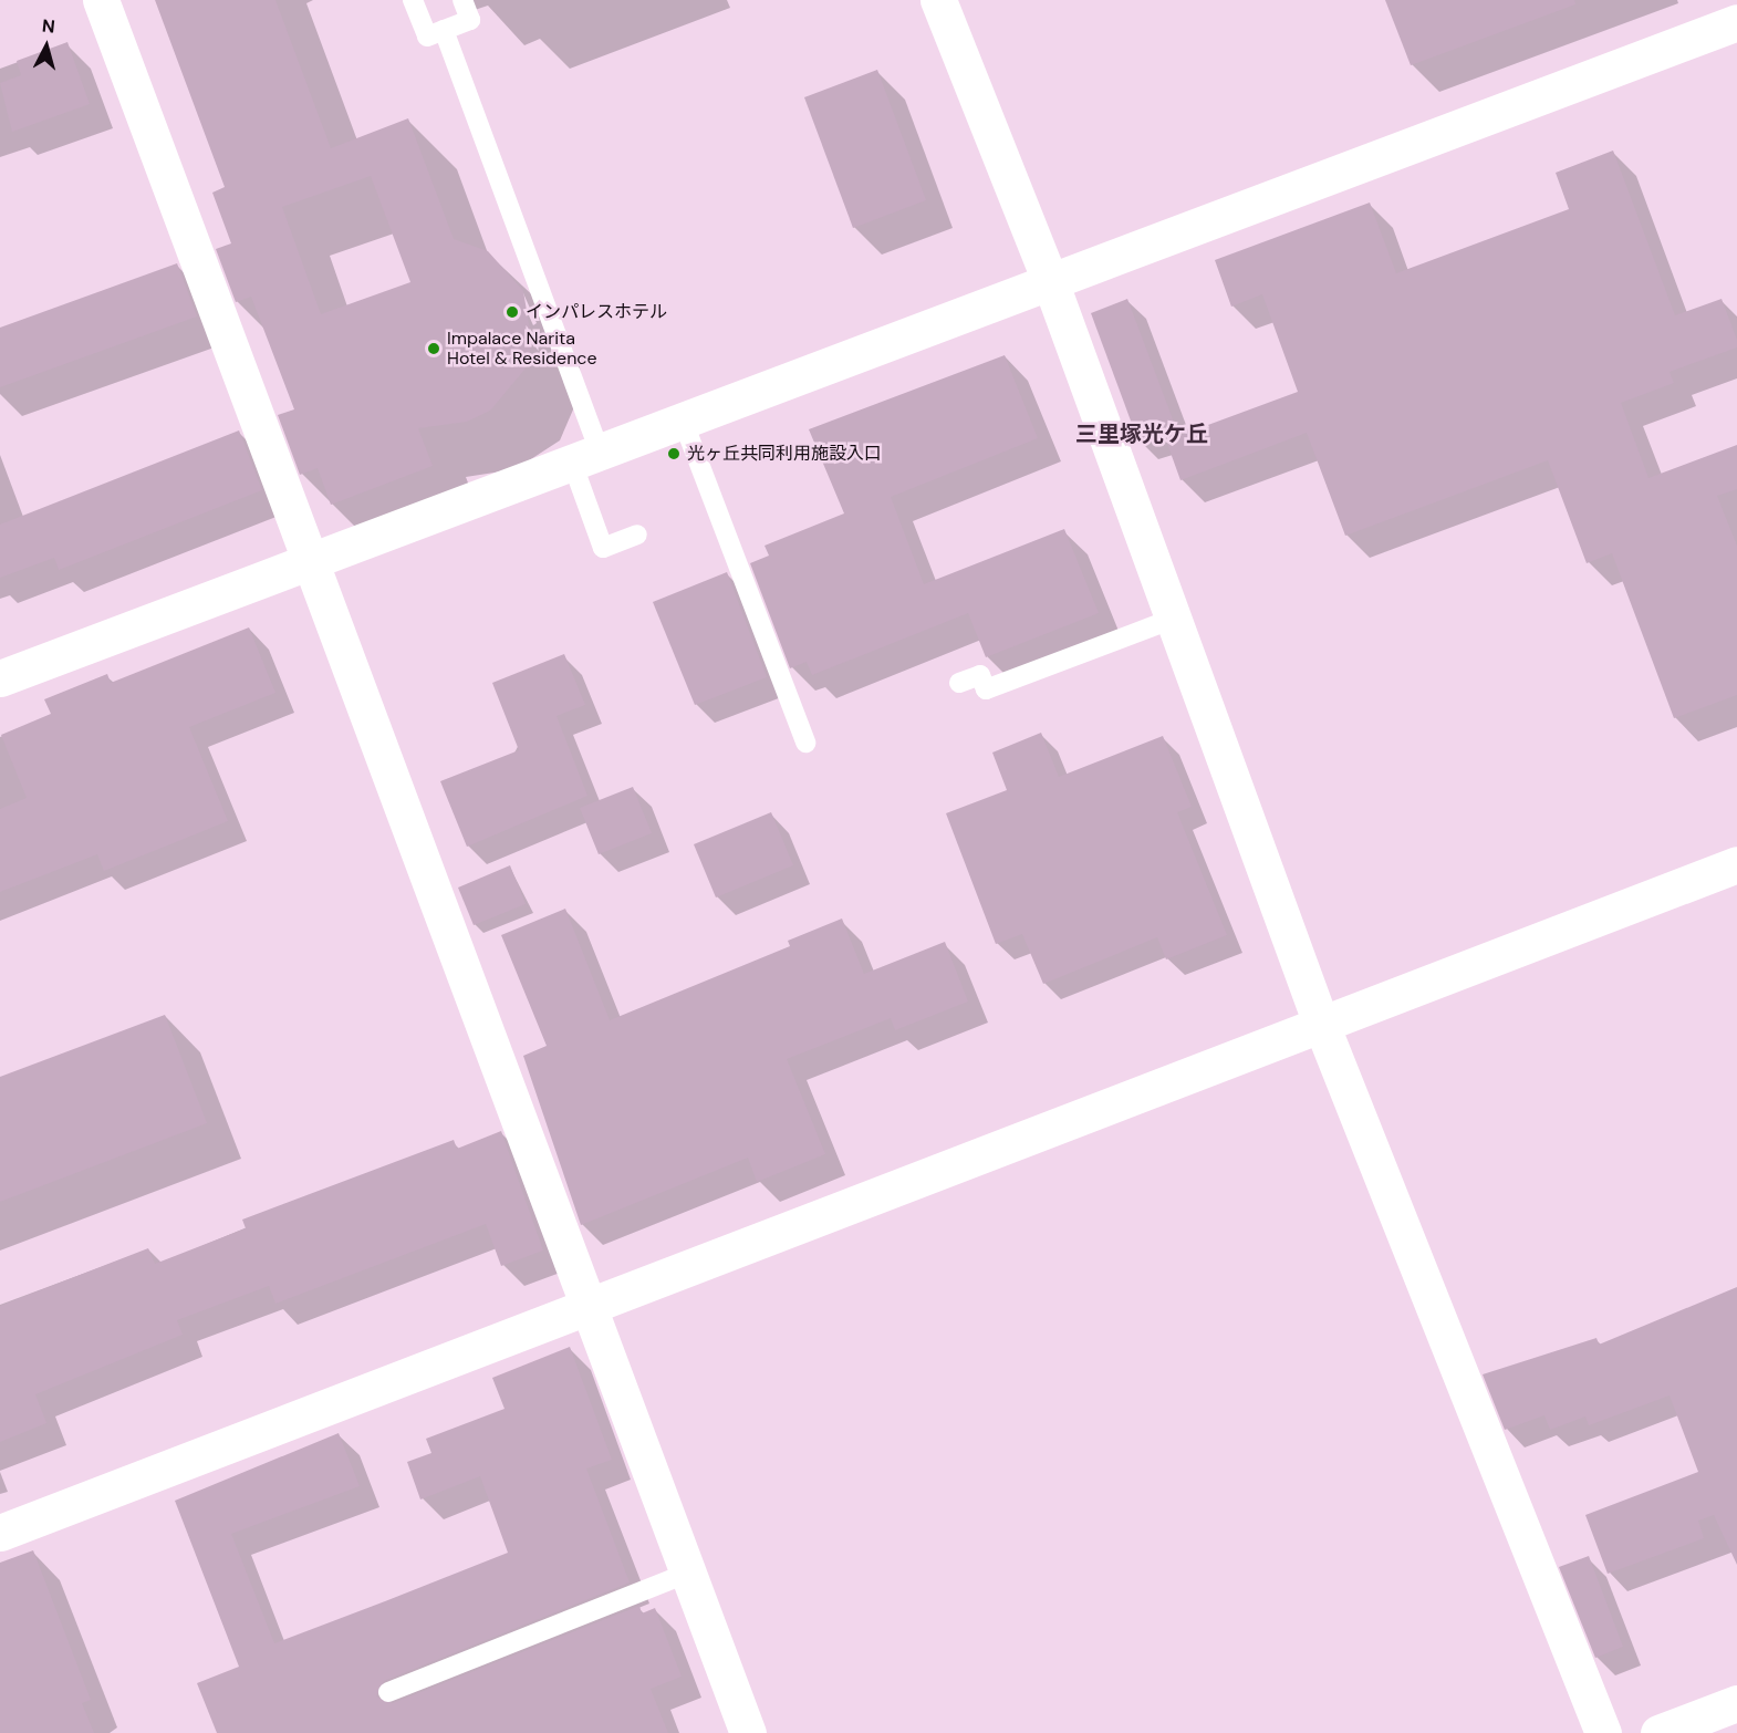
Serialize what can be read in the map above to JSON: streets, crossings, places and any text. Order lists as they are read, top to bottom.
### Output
{
  "districts": ["三里塚光ケ丘"],
  "places": ["インパレスホテル", "Impalace Narita Hotel & Residence", "光ヶ丘共同利用施設入口"],
  "north": "top"
}
